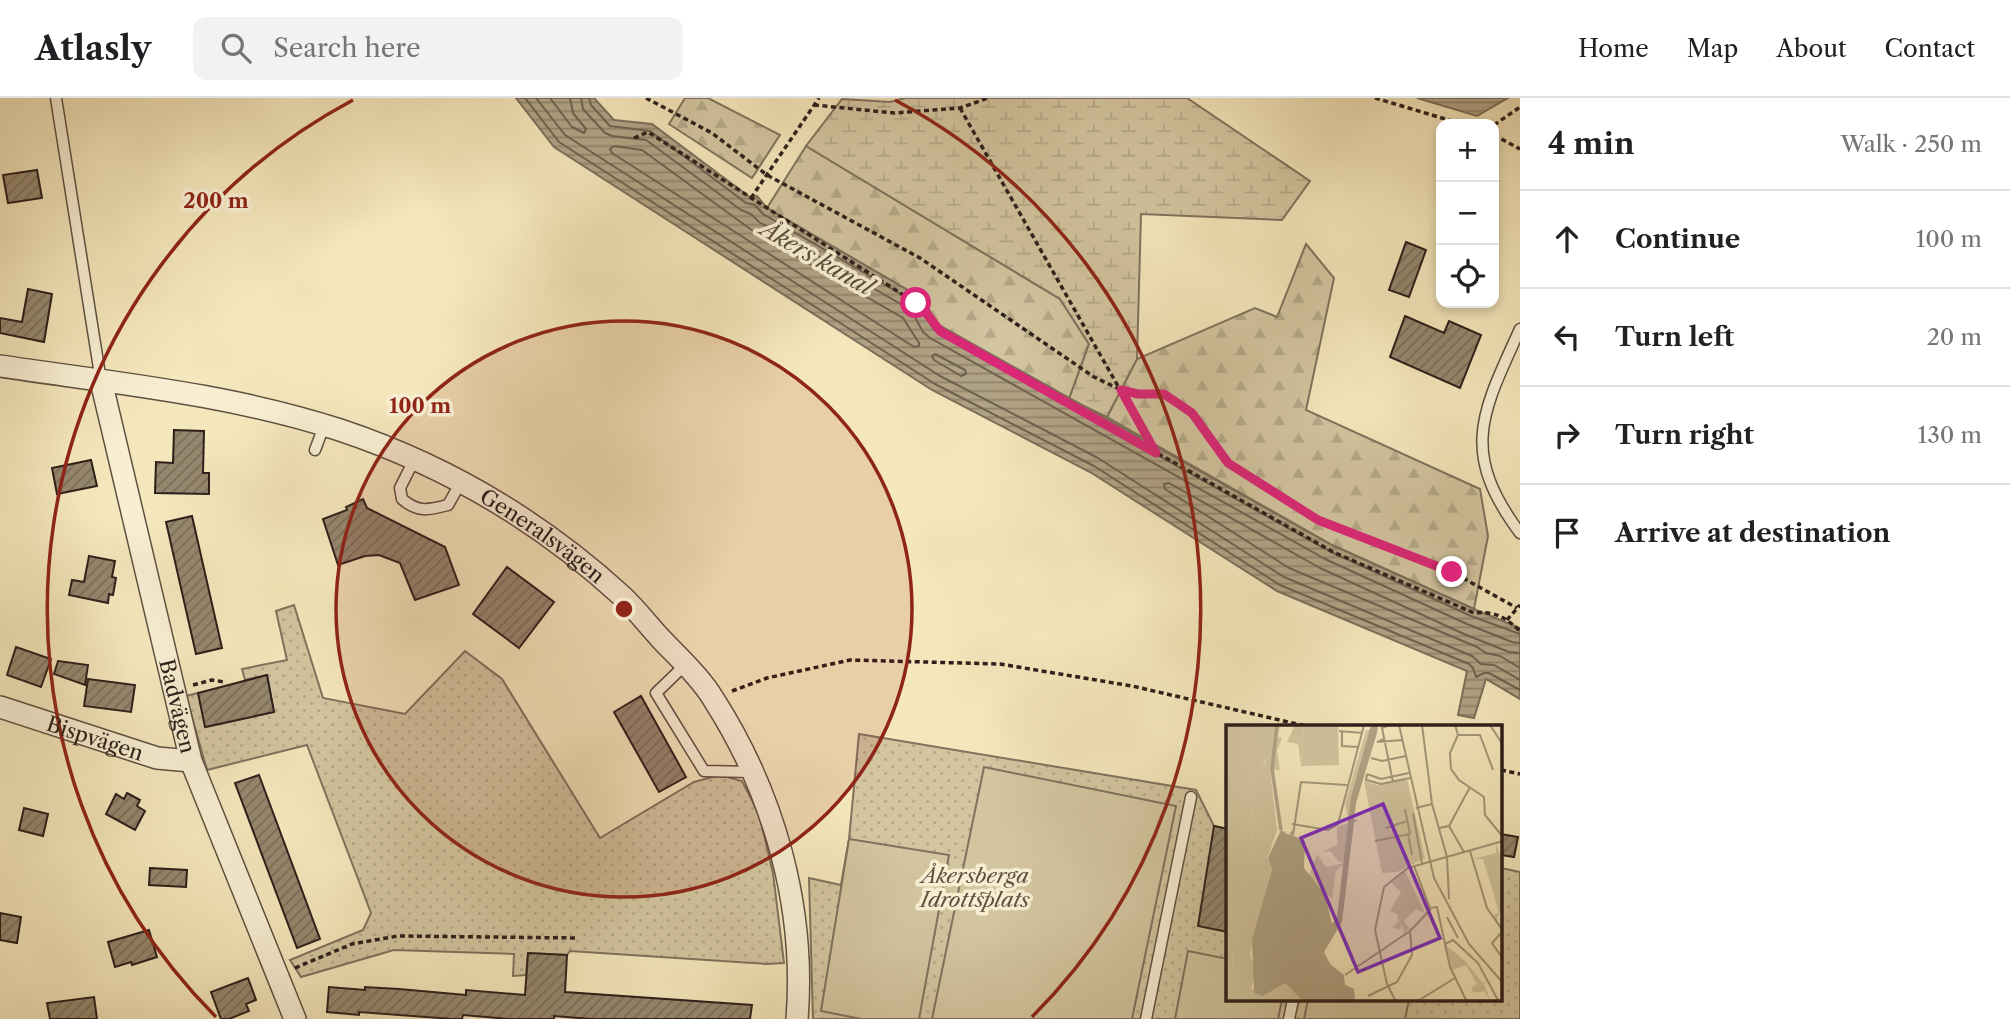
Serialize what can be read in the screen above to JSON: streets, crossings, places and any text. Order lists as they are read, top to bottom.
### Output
{
  "streets": {
    "street": ["Generalsvägen", "Badvägen", "Bispvägen"]
  },
  "crossings": [
    ["Generalsvägen", "Badvägen"],
    ["Badvägen", "Bispvägen"]
  ],
  "water": ["Åkers kanal"],
  "parks": ["Åkersberga Idrottsplats"],
  "page": {
    "header": "Atlasly",
    "search": "Search here",
    "nav": [
      "Home",
      "Map",
      "About",
      "Contact"
    ],
    "heading": ["4 min", "Walk · 250 m"],
    "map_buttons": ["+", "−"],
    "list": [
      ["Continue", "100 m"],
      ["Turn left", "20 m"],
      ["Turn right", "130 m"],
      "Arrive at destination"
    ]
  },
  "rings": ["200 m", "100 m"]
}
